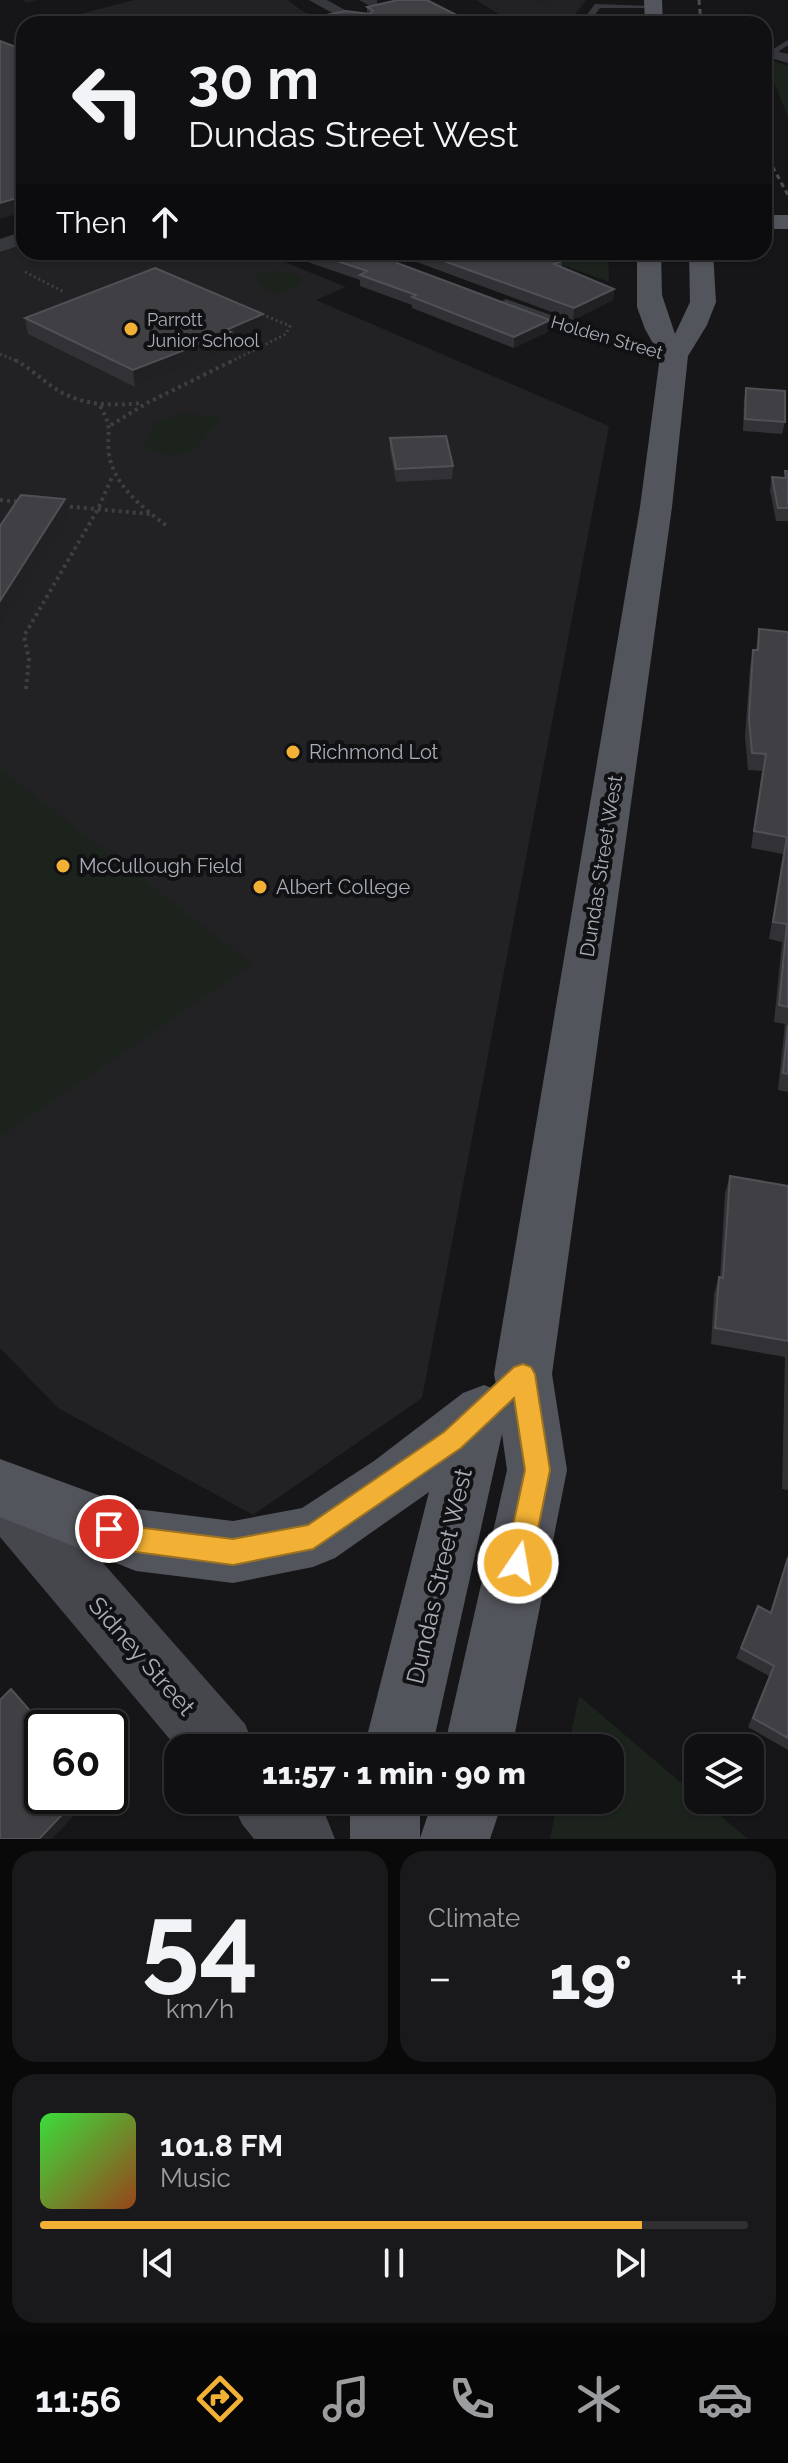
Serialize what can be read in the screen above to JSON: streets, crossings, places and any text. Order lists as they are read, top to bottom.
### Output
{
  "streets": {
    "main road": ["Dundas Street West", "Sidney Street"],
    "street": ["Holden Street"]
  },
  "crossings": [
    ["Holden Street", "Dundas Street West"]
  ],
  "places": [
    "Parrott Junior School",
    "Richmond Lot",
    "McCullough Field",
    "Albert College"
  ],
  "page": {
    "turn": ["30 m", "Dundas Street West"],
    "then": "Then",
    "limit": "60",
    "trip": "11:57 · 1 min · 90 m",
    "tile": [
      ["54", "km/h"],
      "Climate"
    ],
    "heat": ["−", "19°", "+"],
    "song": ["101.8 FM", "Music"],
    "tabs": "11:56"
  }
}
